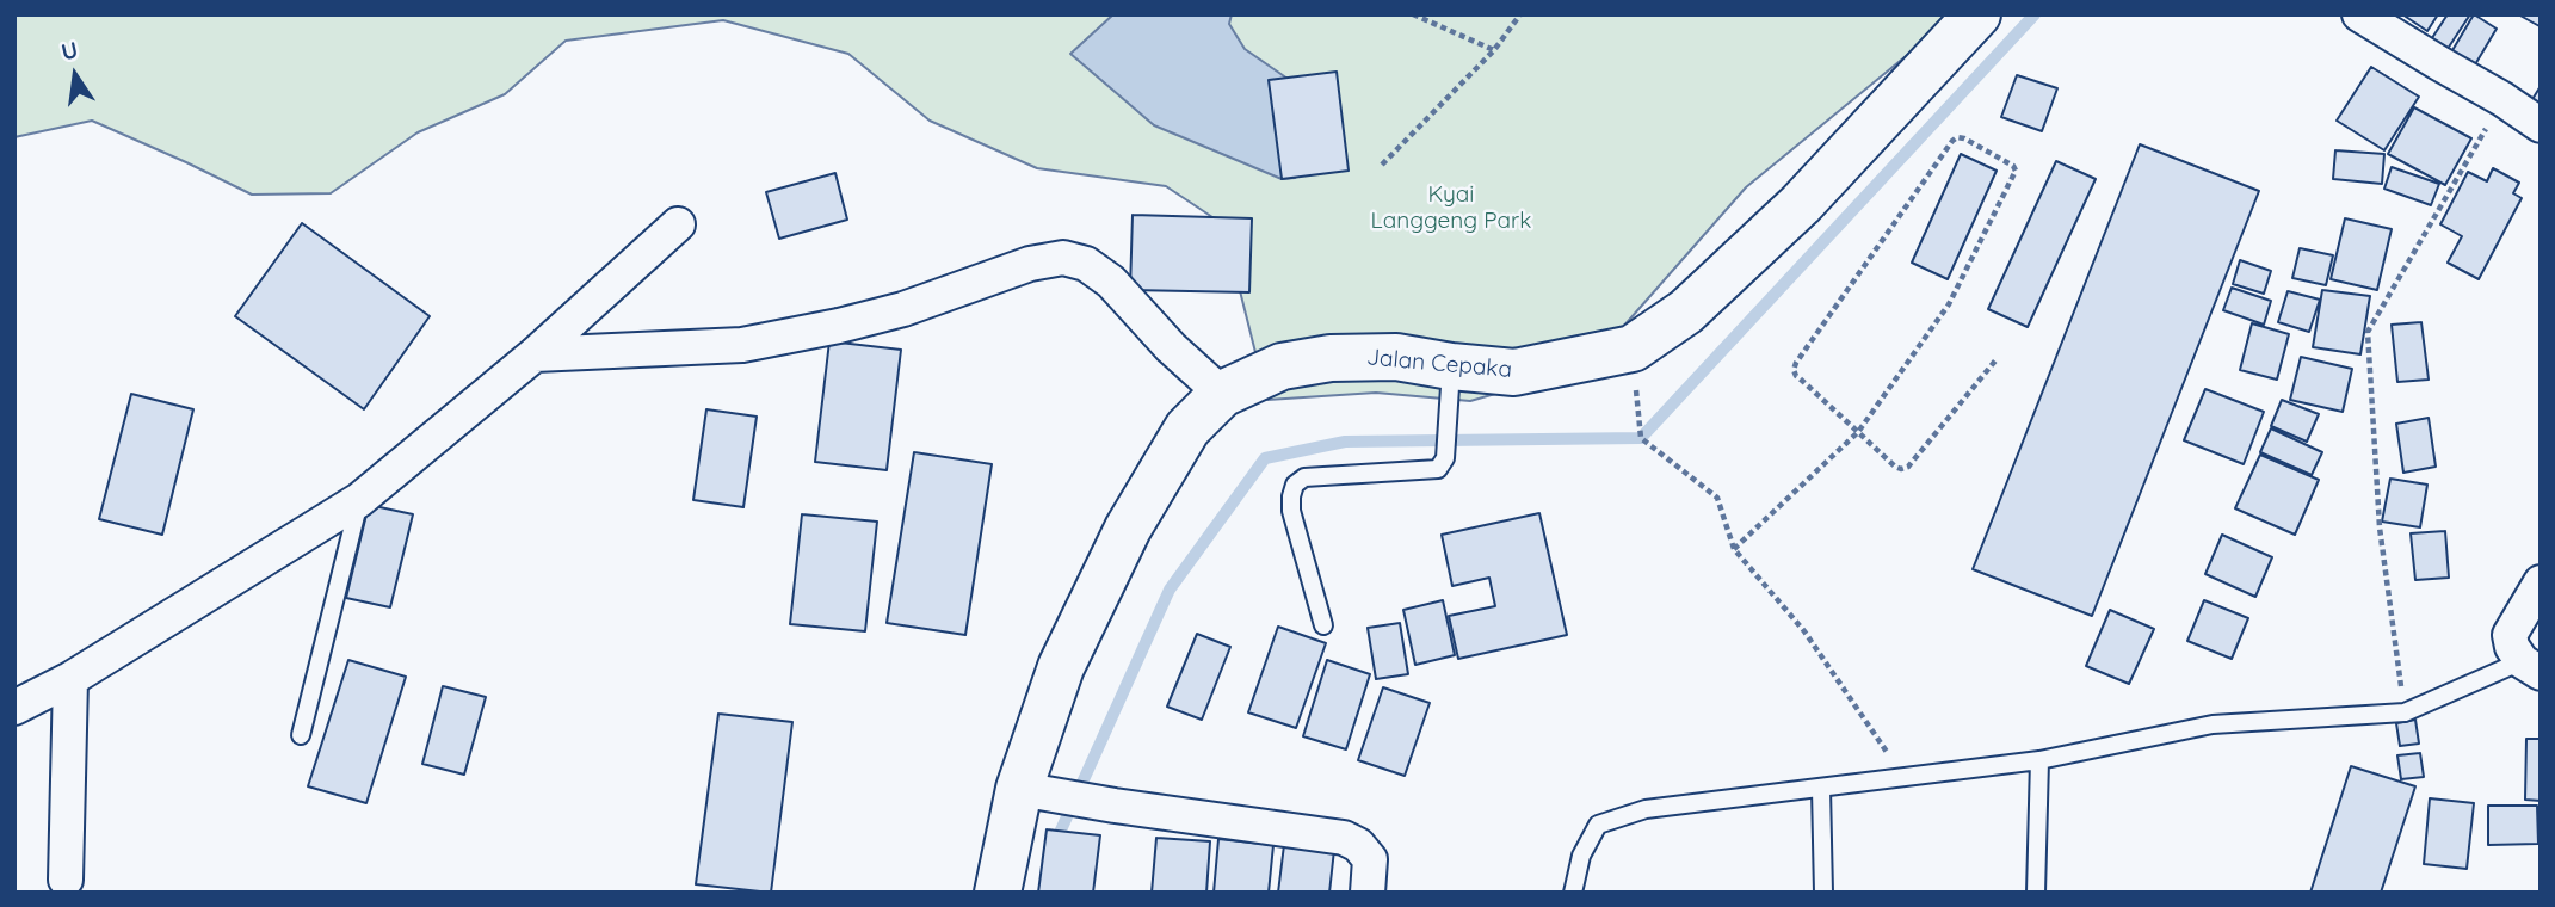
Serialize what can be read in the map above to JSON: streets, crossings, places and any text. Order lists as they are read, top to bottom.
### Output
{
  "streets": {
    "street": ["Jalan Cepaka"]
  },
  "parks": ["Kyai Langgeng Park"],
  "north": "top"
}
